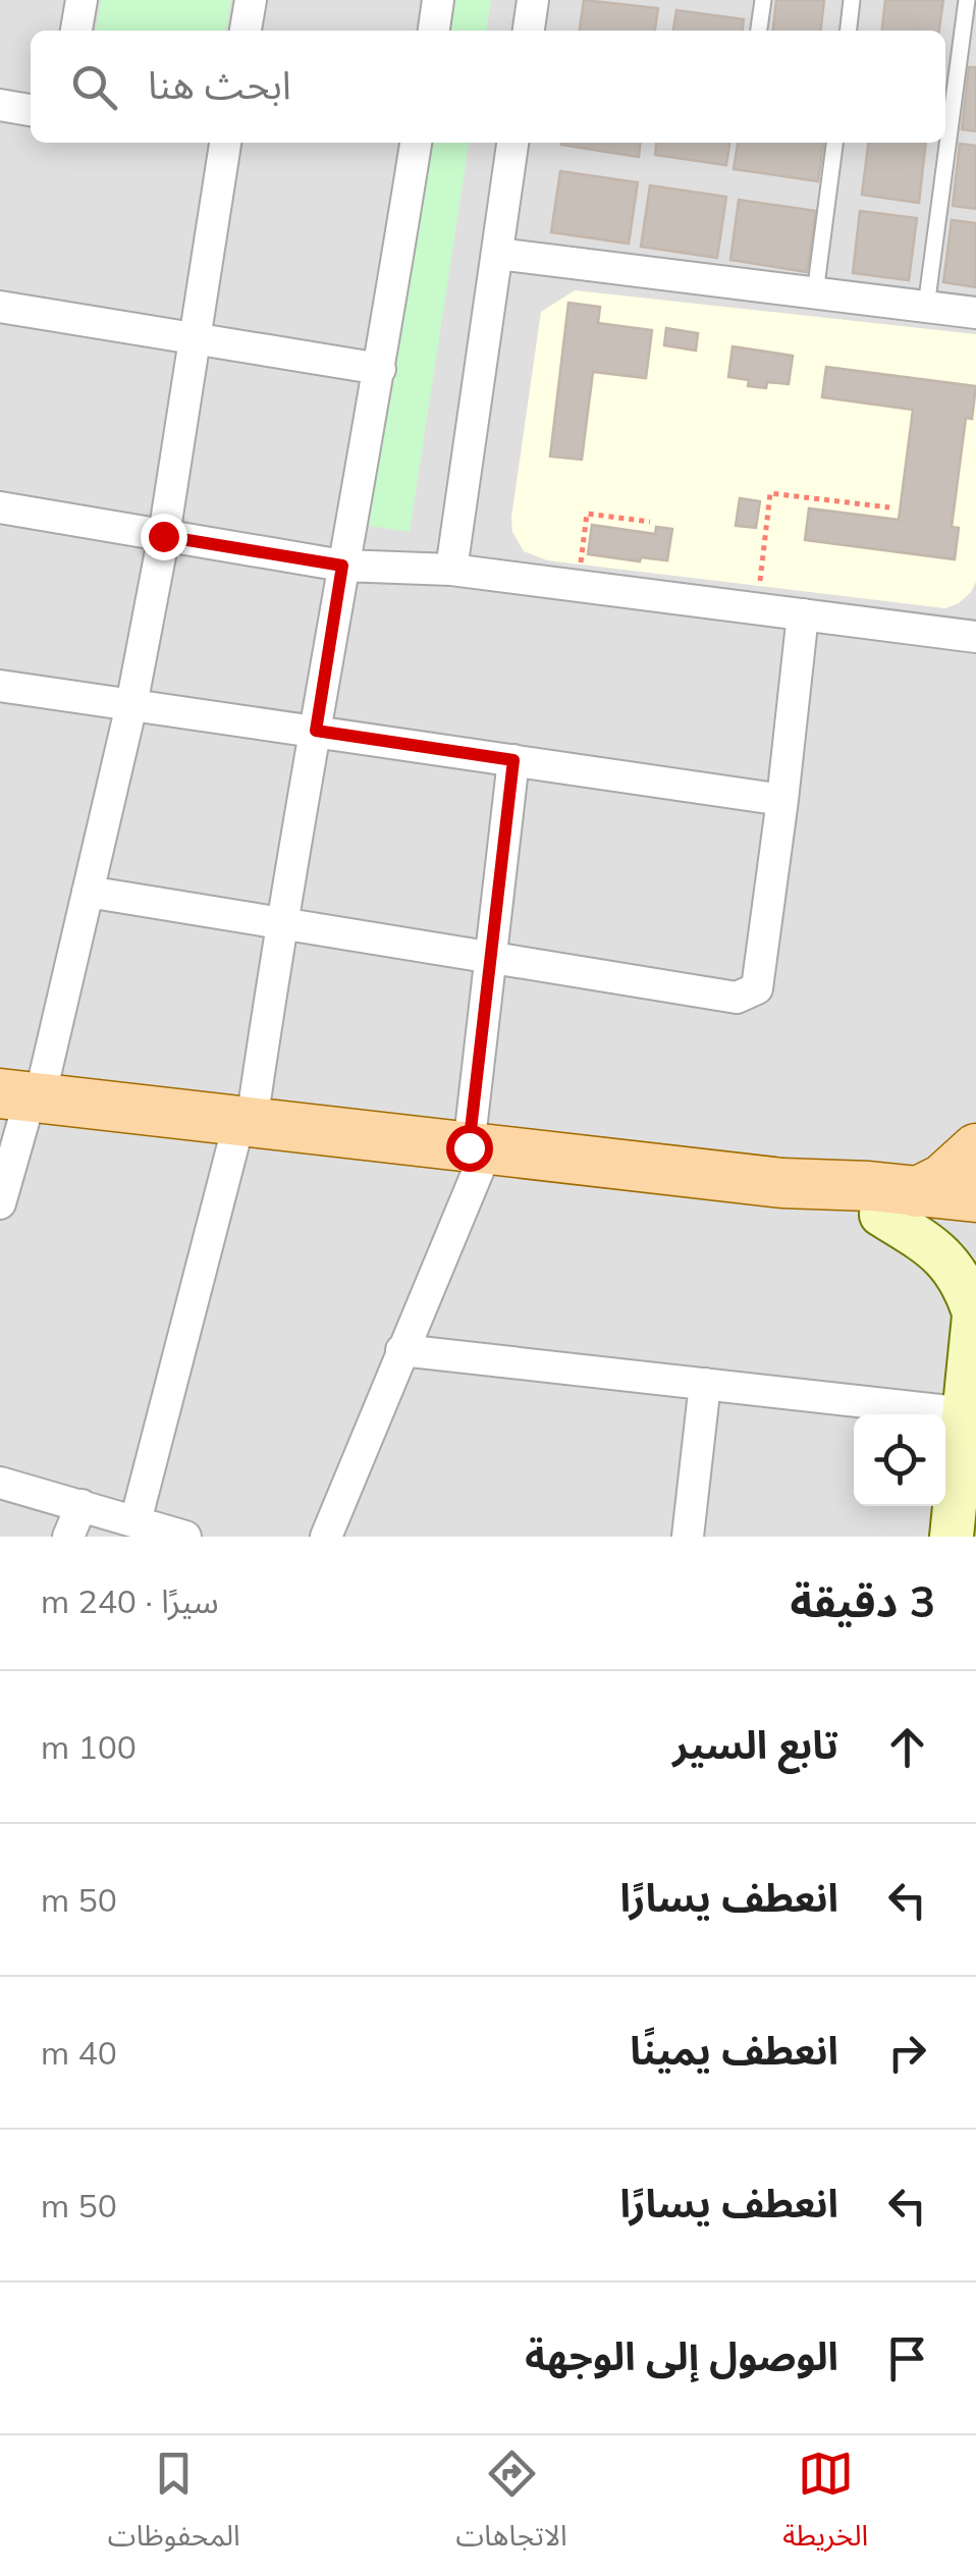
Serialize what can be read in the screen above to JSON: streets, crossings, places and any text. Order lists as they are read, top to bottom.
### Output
{
  "page": {
    "search": "ابحث هنا",
    "heading": ["3 دقيقة", "سيرًا · 240 m"],
    "list": [
      ["تابع السير", "100 m"],
      ["انعطف يسارًا", "50 m"],
      ["انعطف يمينًا", "40 m"],
      ["انعطف يسارًا", "50 m"],
      "الوصول إلى الوجهة"
    ],
    "nav": ["الخريطة", "الاتجاهات", "المحفوظات"]
  }
}
